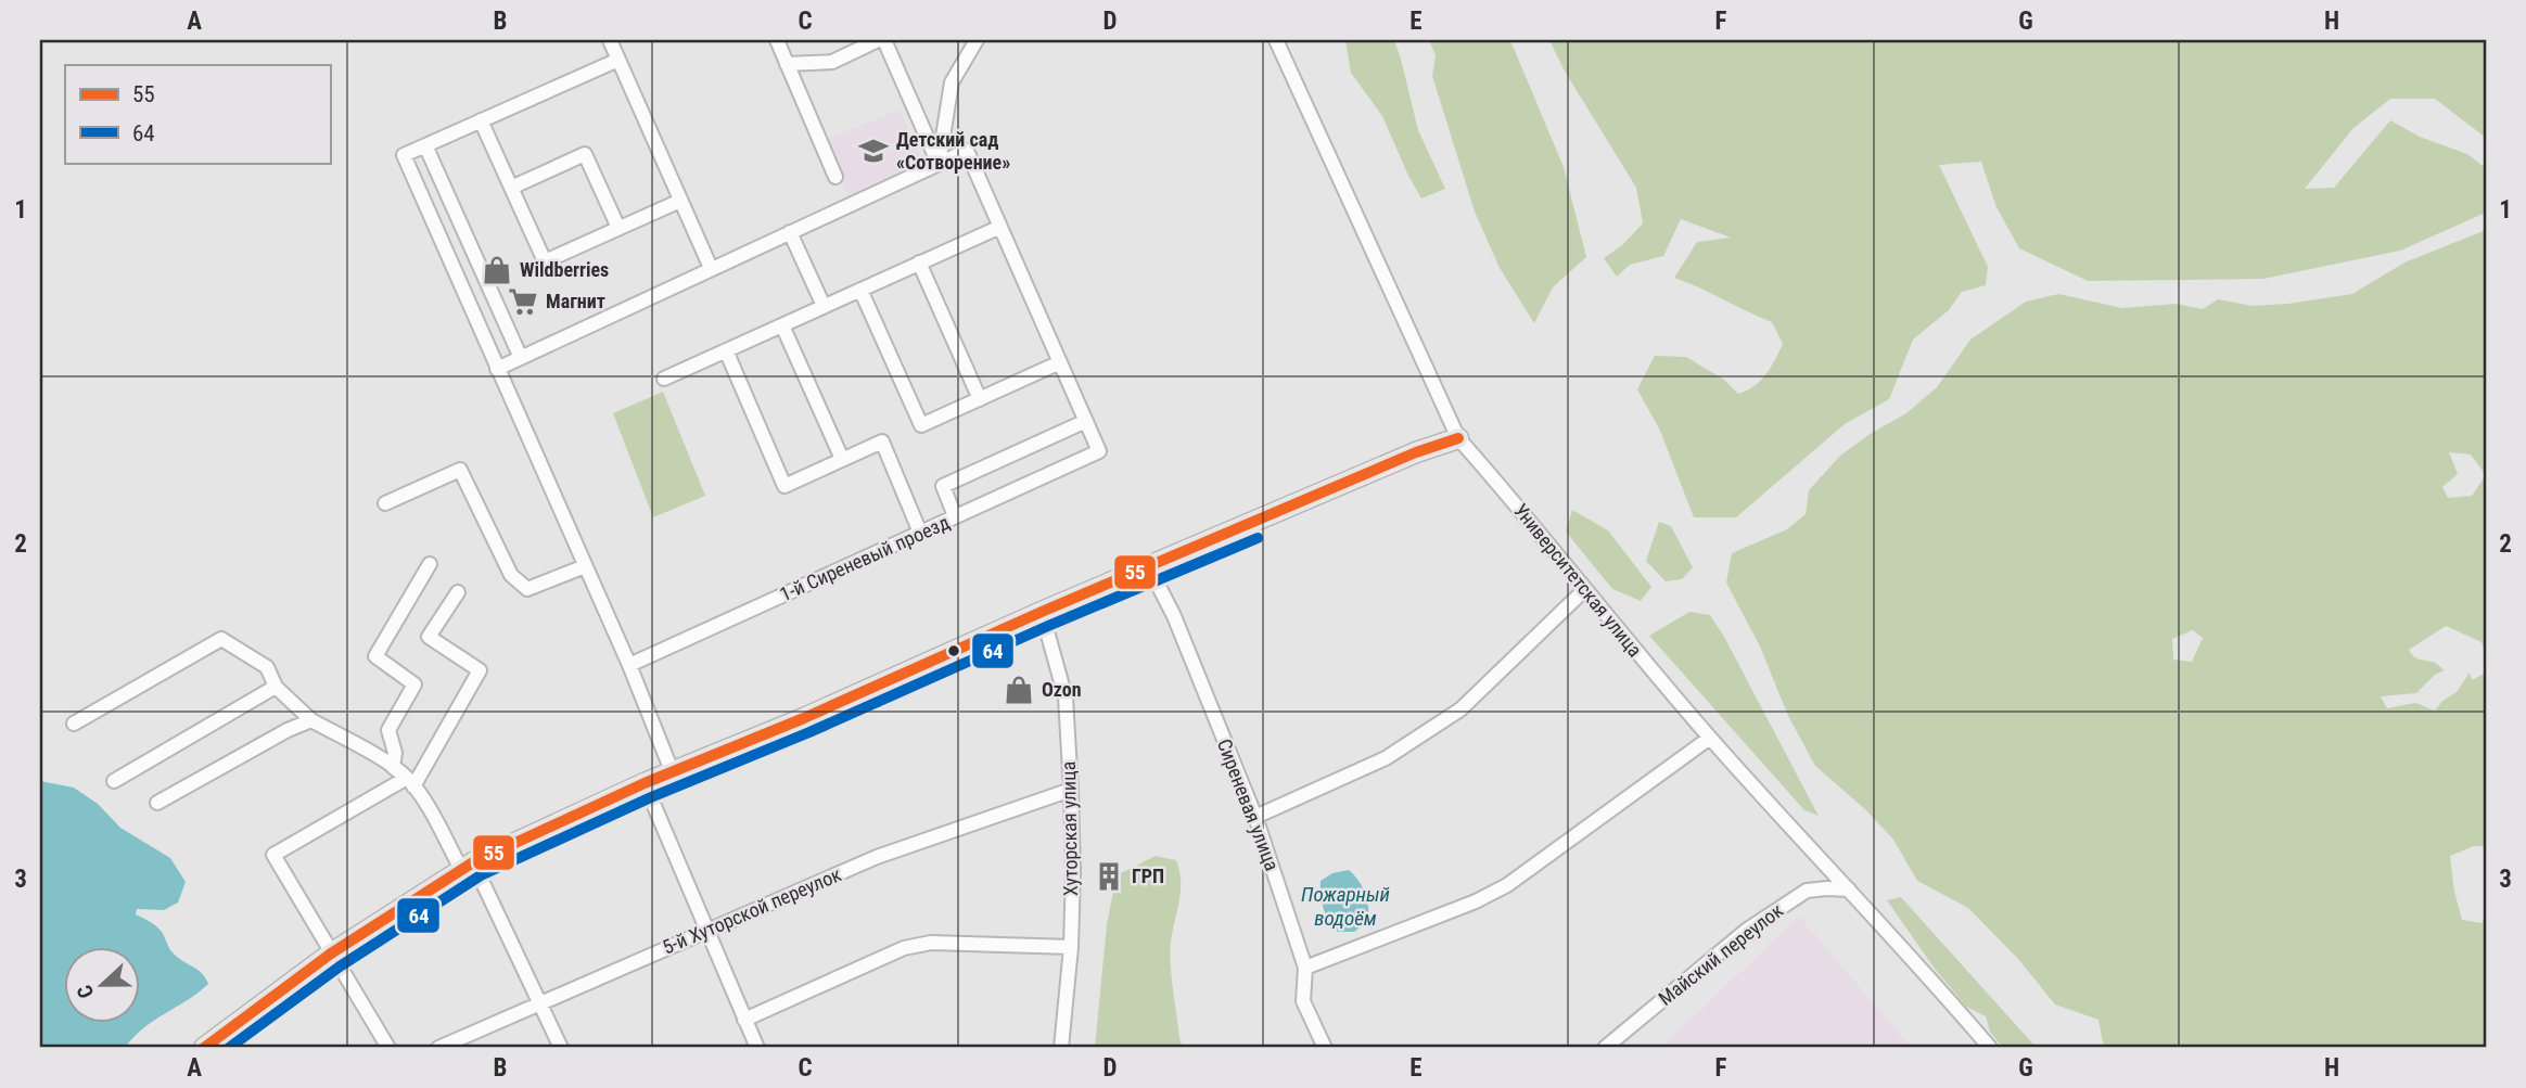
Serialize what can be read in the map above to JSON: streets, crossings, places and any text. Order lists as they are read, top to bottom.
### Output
{
  "streets": {
    "street": [
      "1-й Сиреневый проезд",
      "Университетская улица",
      "Сиреневая улица",
      "Хуторская улица",
      "5-й Хуторской переулок",
      "Майский переулок"
    ]
  },
  "crossings": [
    ["Университетская улица", "Майский переулок"],
    ["Хуторская улица", "5-й Хуторской переулок"]
  ],
  "water": ["Пожарный водоём"],
  "places": {
    "school or university": ["Детский сад «Сотворение»"],
    "shop": ["Wildberries", "Ozon"],
    "supermarket": ["Магнит"],
    "building": ["ГРП"]
  },
  "lines": ["transit line 55", "transit line 64"],
  "legend": ["55", "64"],
  "north": "left",
  "grid": {
    "columns": [
      "A",
      "B",
      "C",
      "D",
      "E",
      "F",
      "G",
      "H"
    ],
    "rows": ["1", "2", "3"]
  }
}
